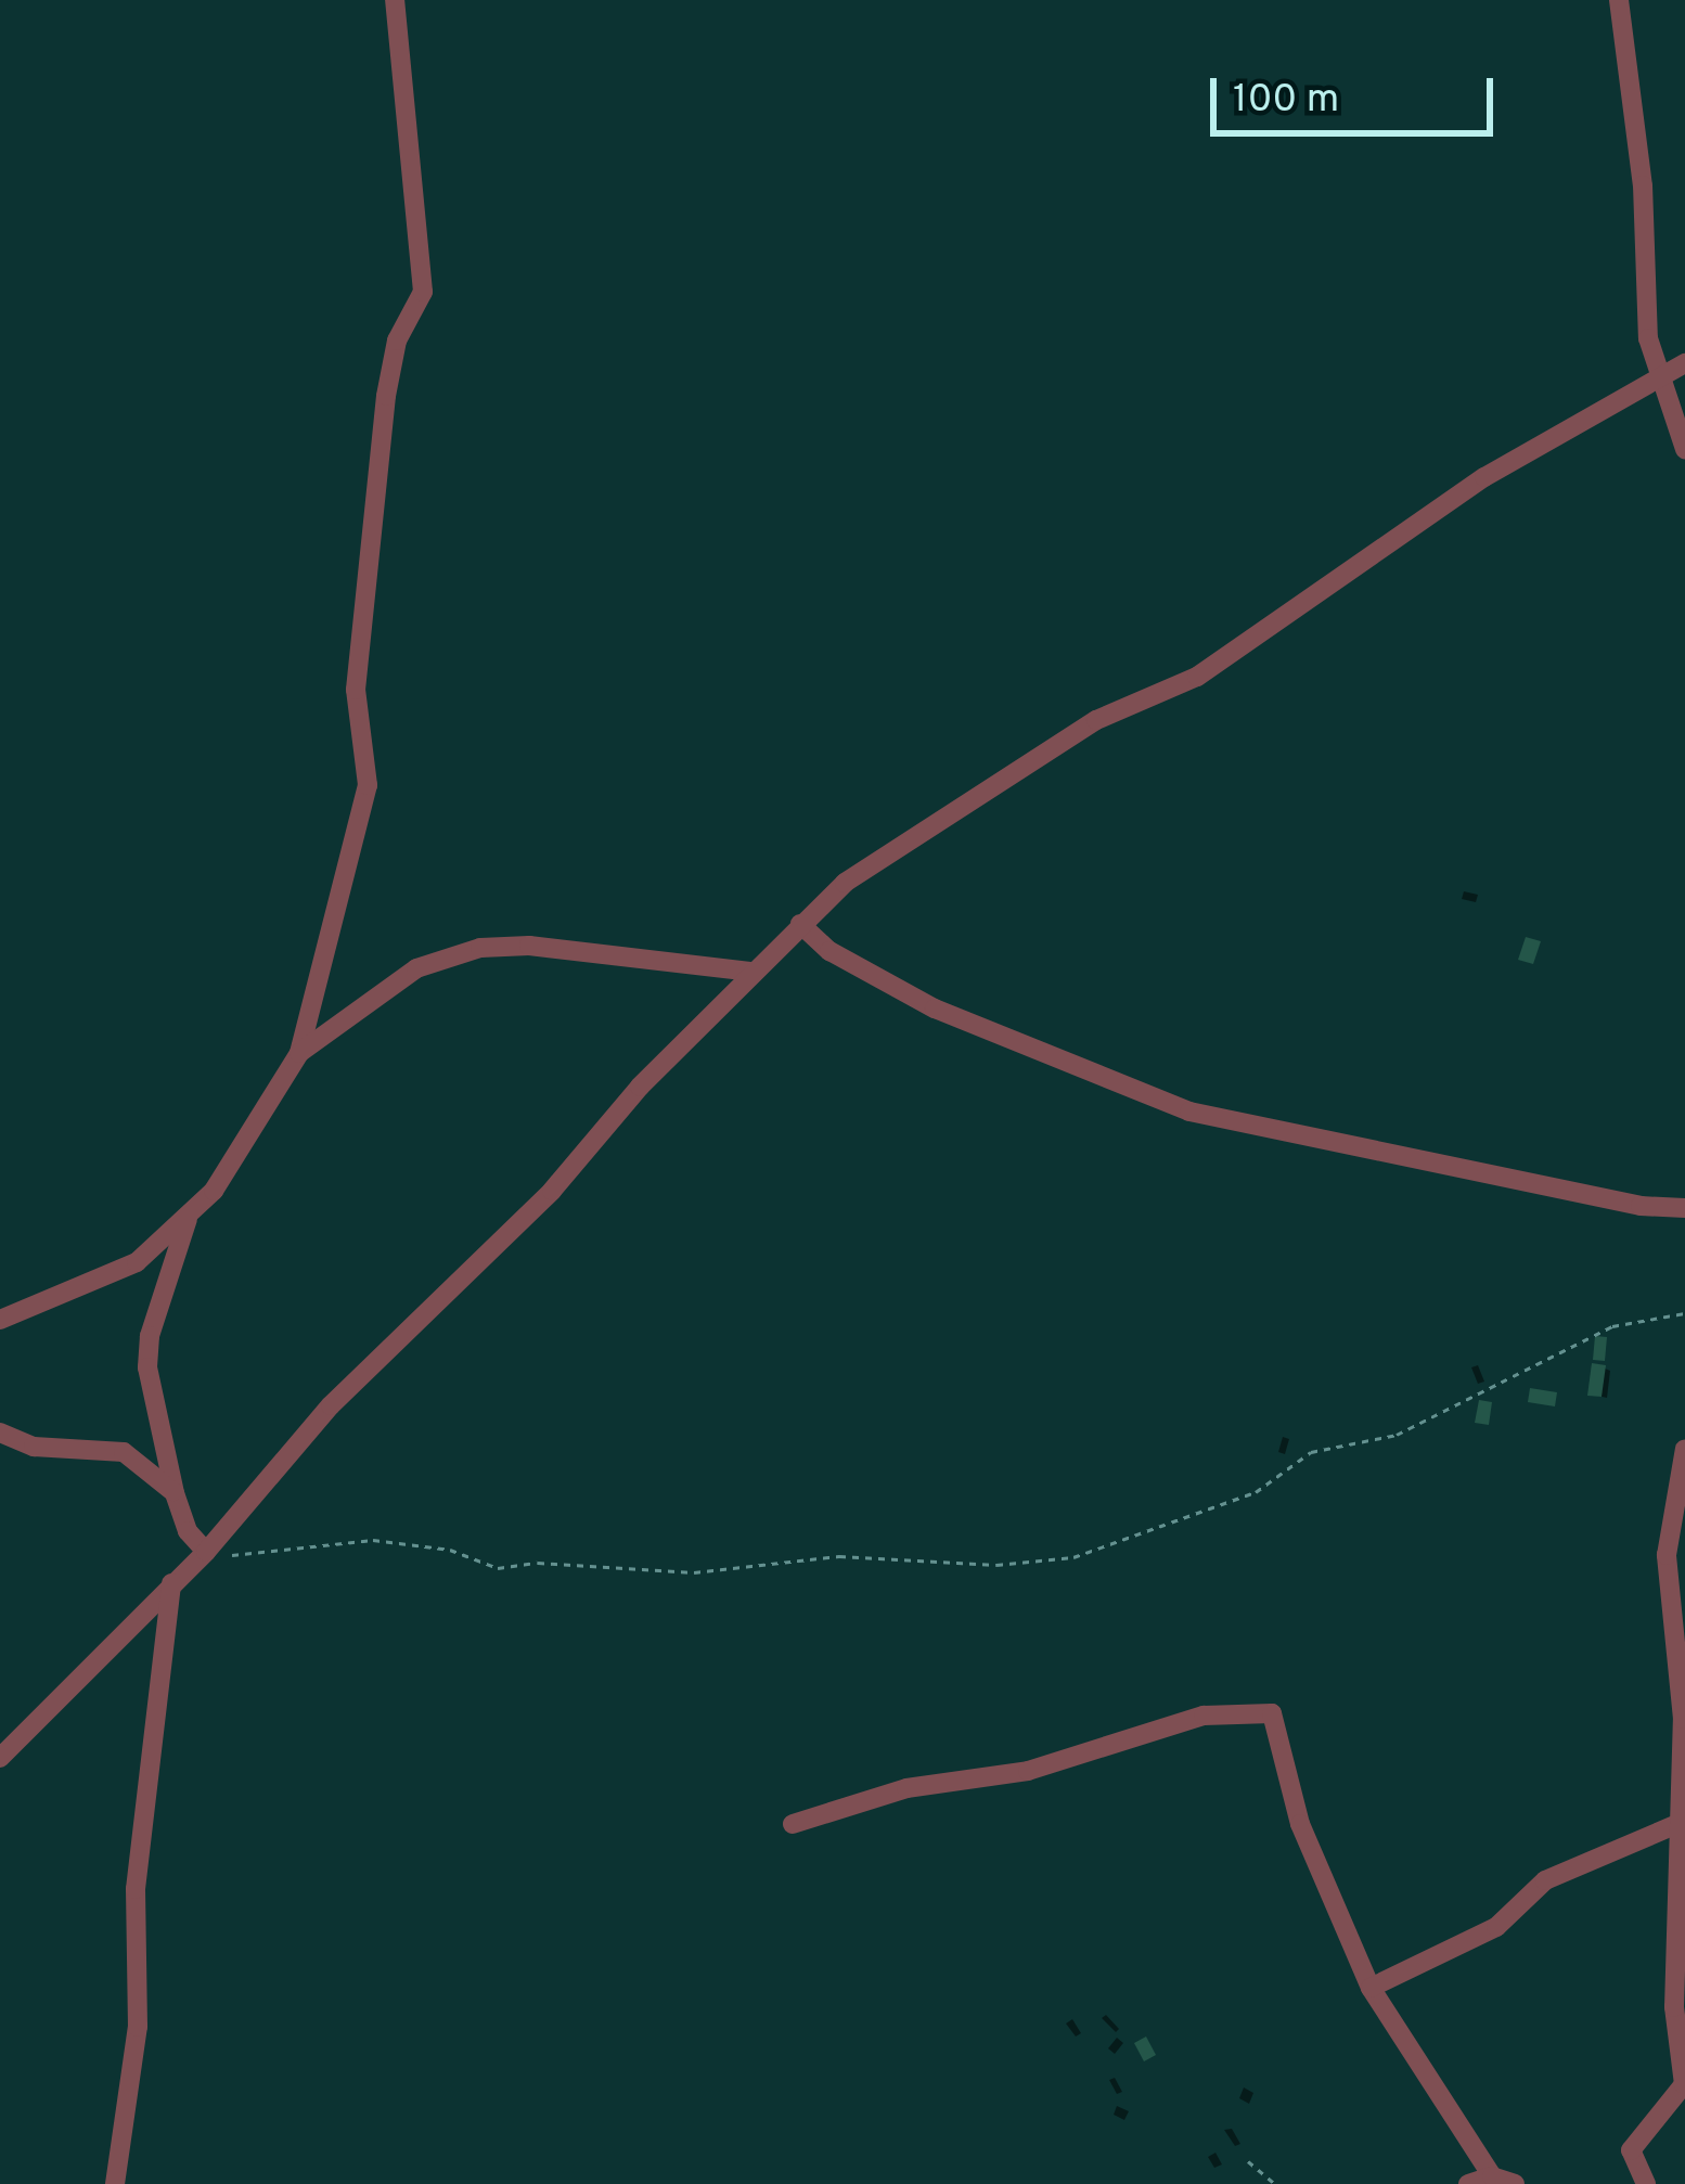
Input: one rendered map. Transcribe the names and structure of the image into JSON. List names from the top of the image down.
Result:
{
  "scale_bar": "100 m"
}
